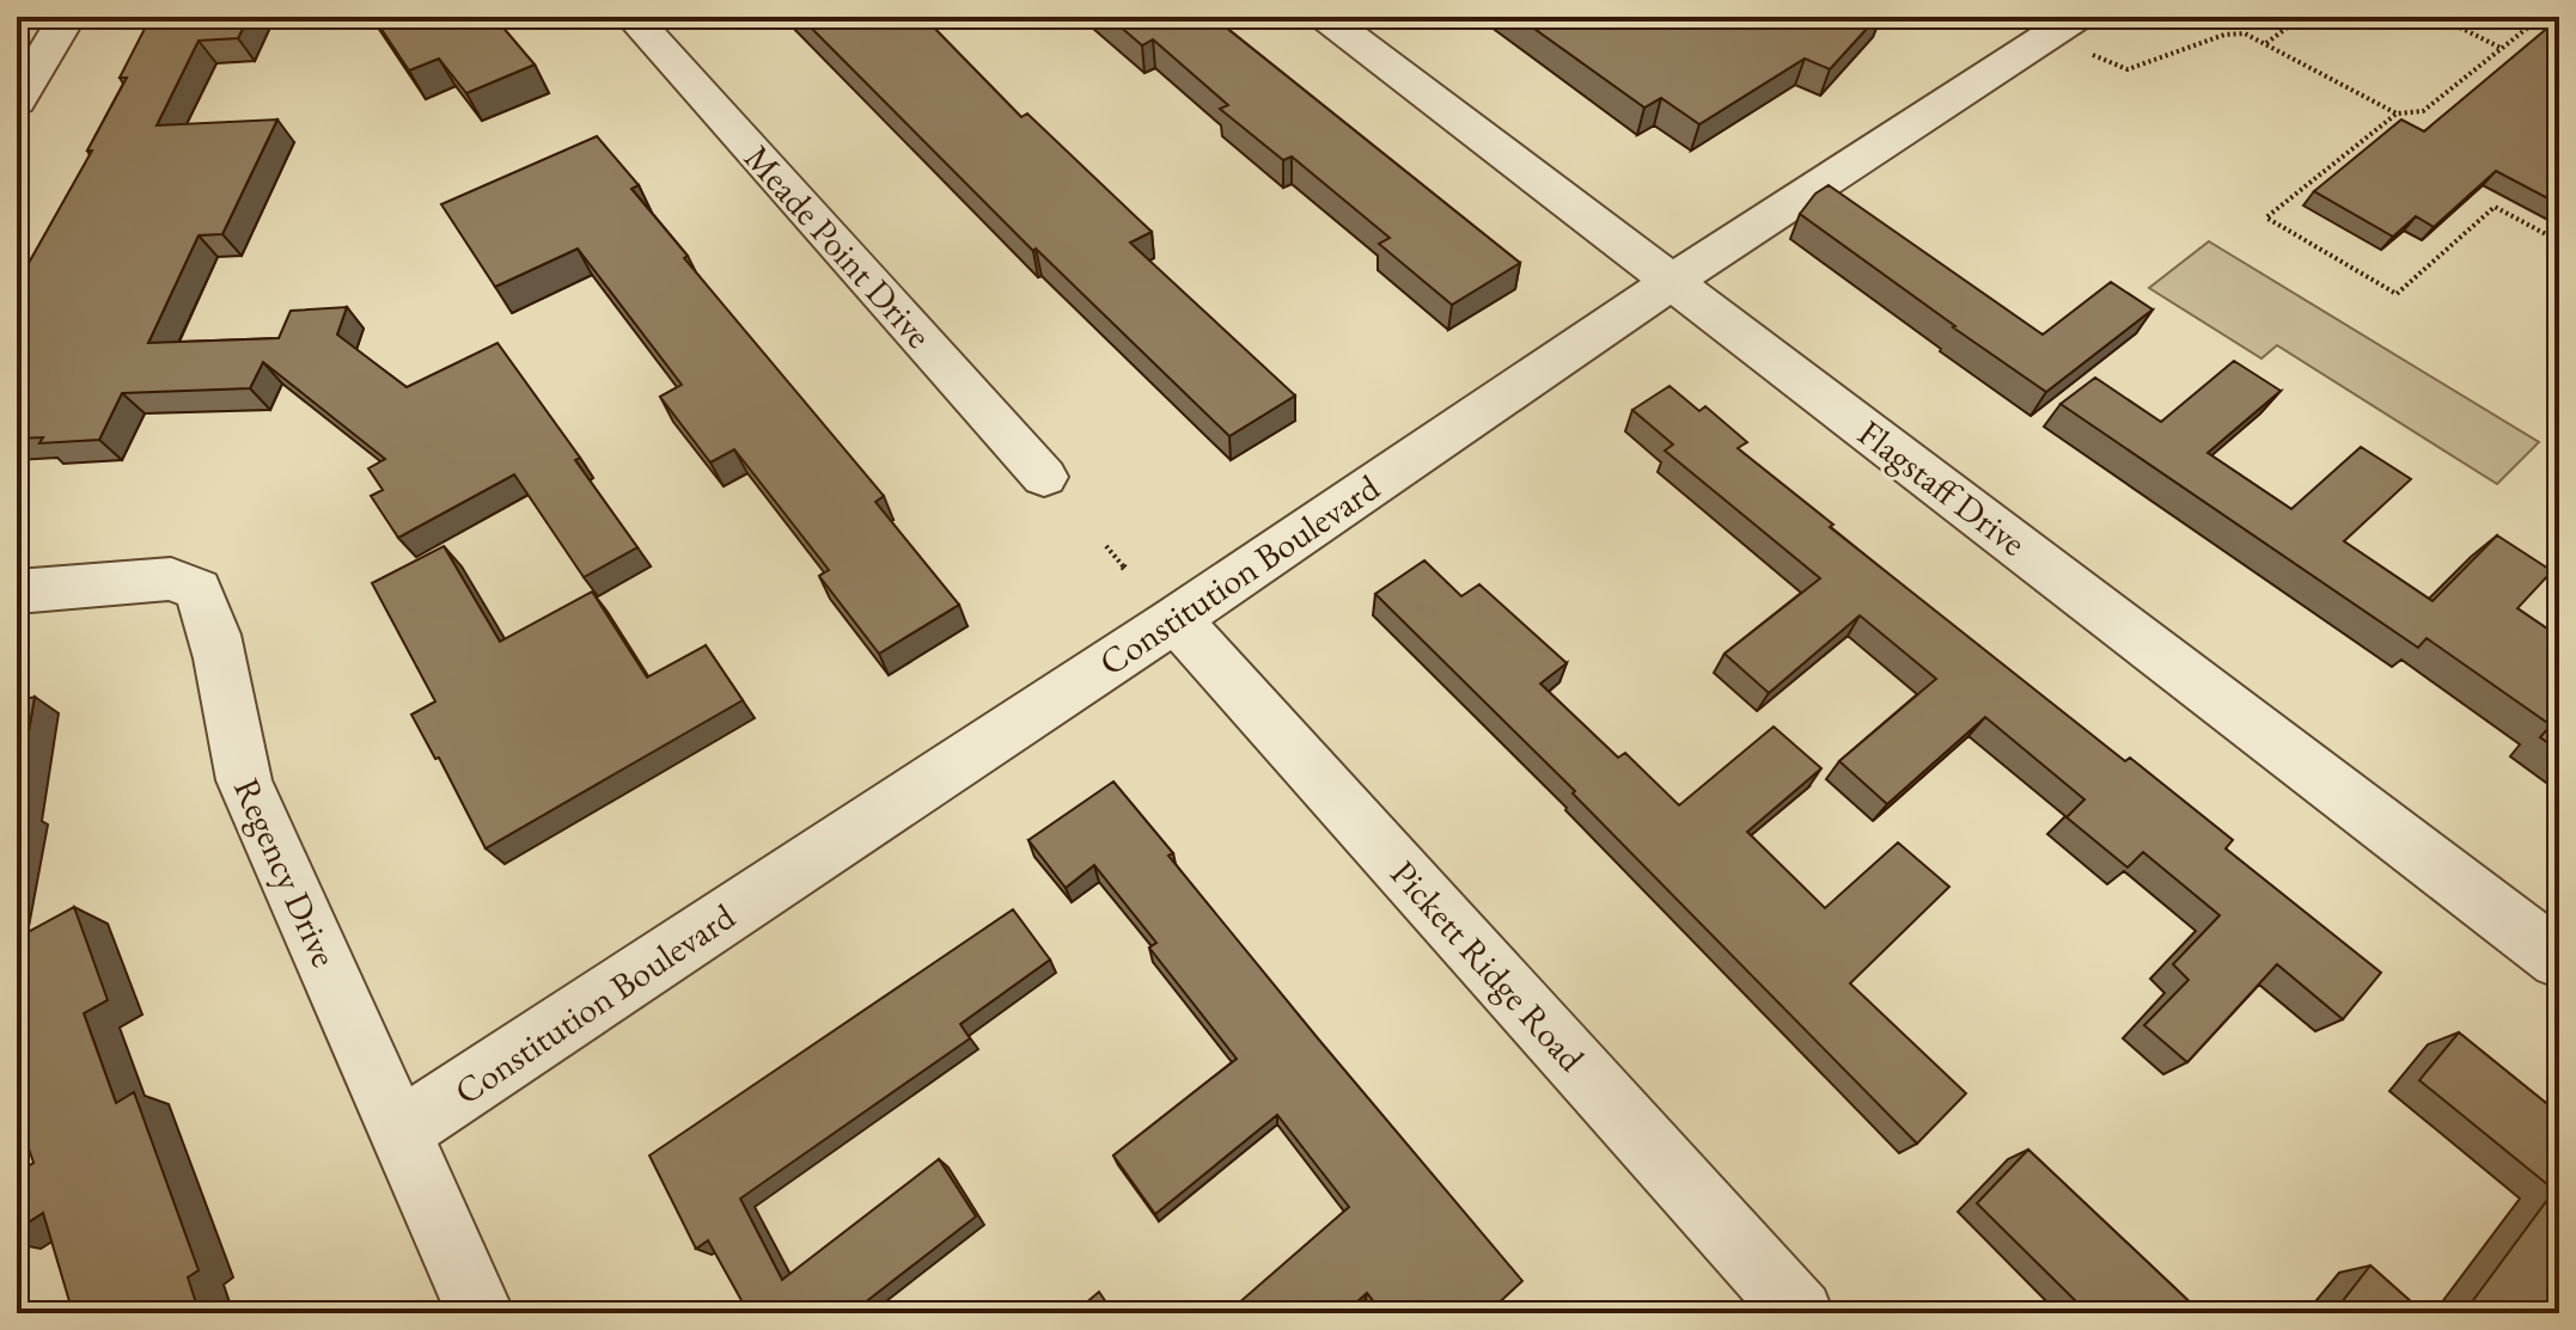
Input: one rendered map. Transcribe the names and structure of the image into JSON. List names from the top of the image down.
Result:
{
  "streets": {
    "street": [
      "Meade Point Drive",
      "Flagstaff Drive",
      "Constitution Boulevard",
      "Regency Drive",
      "Pickett Ridge Road"
    ]
  },
  "crossings": [
    ["Flagstaff Drive", "Constitution Boulevard"],
    ["Constitution Boulevard", "Regency Drive"],
    ["Constitution Boulevard", "Pickett Ridge Road"]
  ]
}
